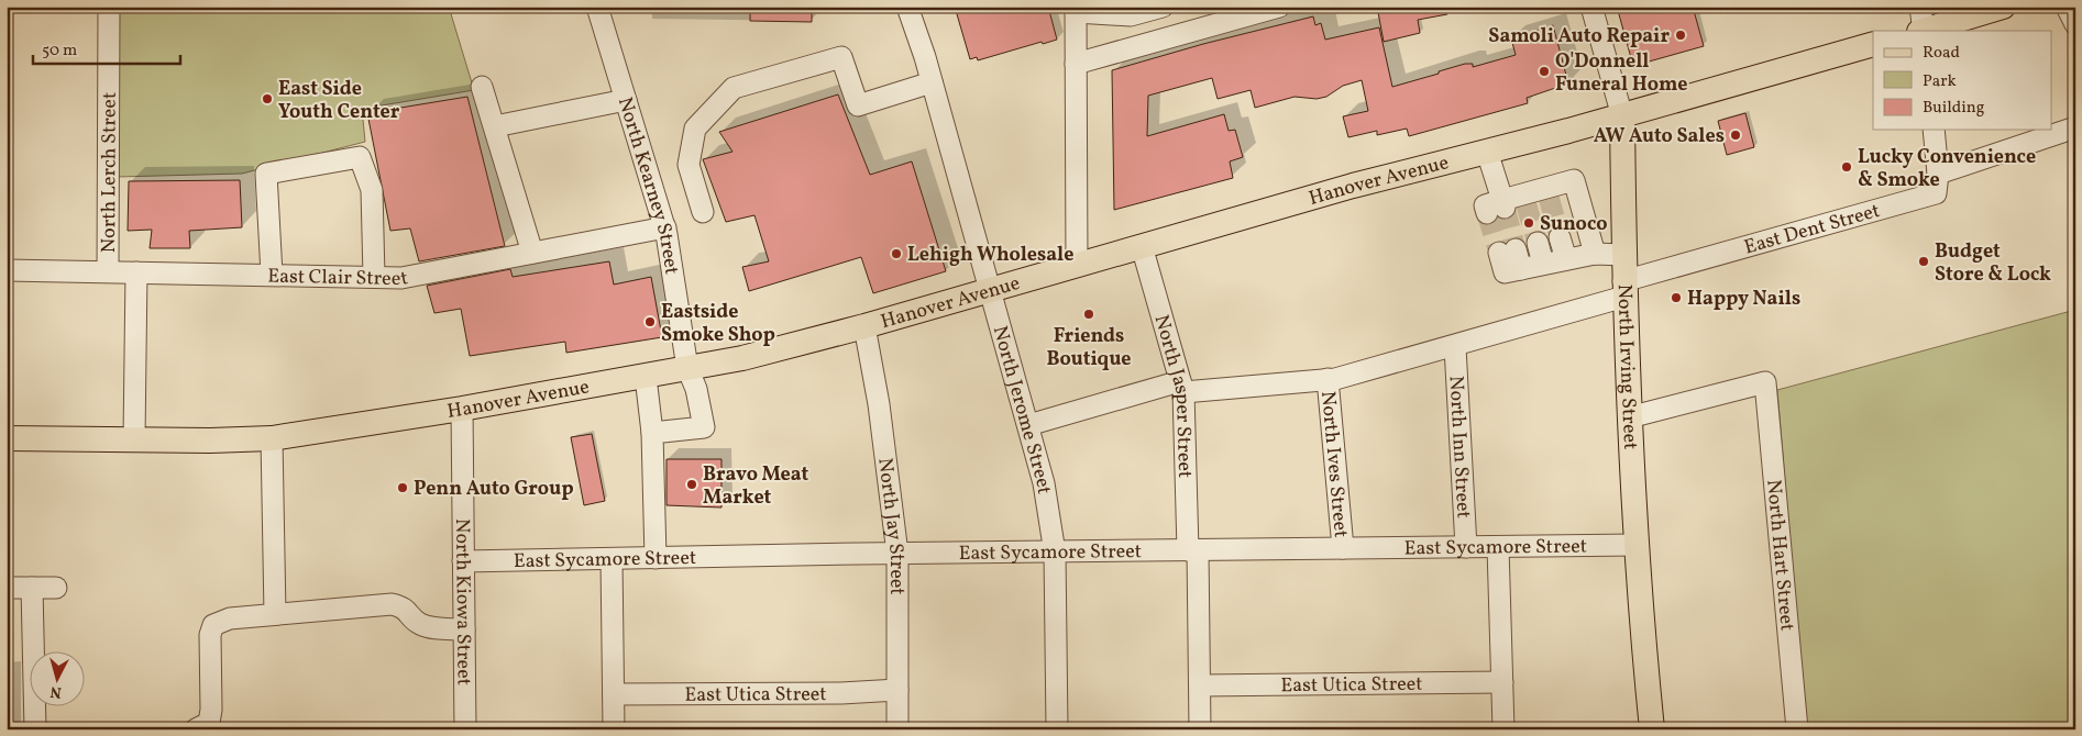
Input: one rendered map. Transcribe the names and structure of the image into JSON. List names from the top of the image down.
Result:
{
  "streets": {
    "main road": ["Hanover Avenue", "North Irving Street"],
    "street": [
      "North Lerch Street",
      "North Kearney Street",
      "East Dent Street",
      "East Clair Street",
      "North Jasper Street",
      "North Jerome Street",
      "North Inn Street",
      "North Ives Street",
      "North Jay Street",
      "East Sycamore Street",
      "North Hart Street",
      "North Kiowa Street",
      "East Utica Street"
    ]
  },
  "crossings": [
    ["North Lerch Street", "East Clair Street"],
    ["Hanover Avenue", "North Kearney Street"],
    ["Hanover Avenue", "North Irving Street"],
    ["Hanover Avenue", "North Jasper Street"],
    ["Hanover Avenue", "North Jerome Street"],
    ["Hanover Avenue", "North Jay Street"],
    ["Hanover Avenue", "North Kiowa Street"],
    ["North Kearney Street", "East Clair Street"],
    ["East Dent Street", "North Irving Street"],
    ["East Dent Street", "North Jasper Street"],
    ["East Dent Street", "North Jerome Street"],
    ["East Dent Street", "North Inn Street"],
    ["East Dent Street", "North Ives Street"],
    ["North Irving Street", "East Sycamore Street"],
    ["North Irving Street", "North Hart Street"],
    ["North Jasper Street", "East Sycamore Street"],
    ["North Jasper Street", "East Utica Street"],
    ["North Jerome Street", "East Sycamore Street"],
    ["North Inn Street", "East Sycamore Street"],
    ["North Ives Street", "East Sycamore Street"],
    ["North Jay Street", "East Sycamore Street"],
    ["North Jay Street", "East Utica Street"],
    ["East Sycamore Street", "North Kiowa Street"]
  ],
  "places": [
    "Samoli Auto Repair",
    "O'Donnell Funeral Home",
    "East Side Youth Center",
    "AW Auto Sales",
    "Lucky Convenience & Smoke",
    "Sunoco",
    "Lehigh Wholesale",
    "Budget Store & Lock",
    "Happy Nails",
    "Friends Boutique",
    "Eastside Smoke Shop",
    "Bravo Meat Market",
    "Penn Auto Group"
  ],
  "legend": ["Road", "Park", "Building"],
  "scale_bar": "50 m",
  "north": "bottom"
}
